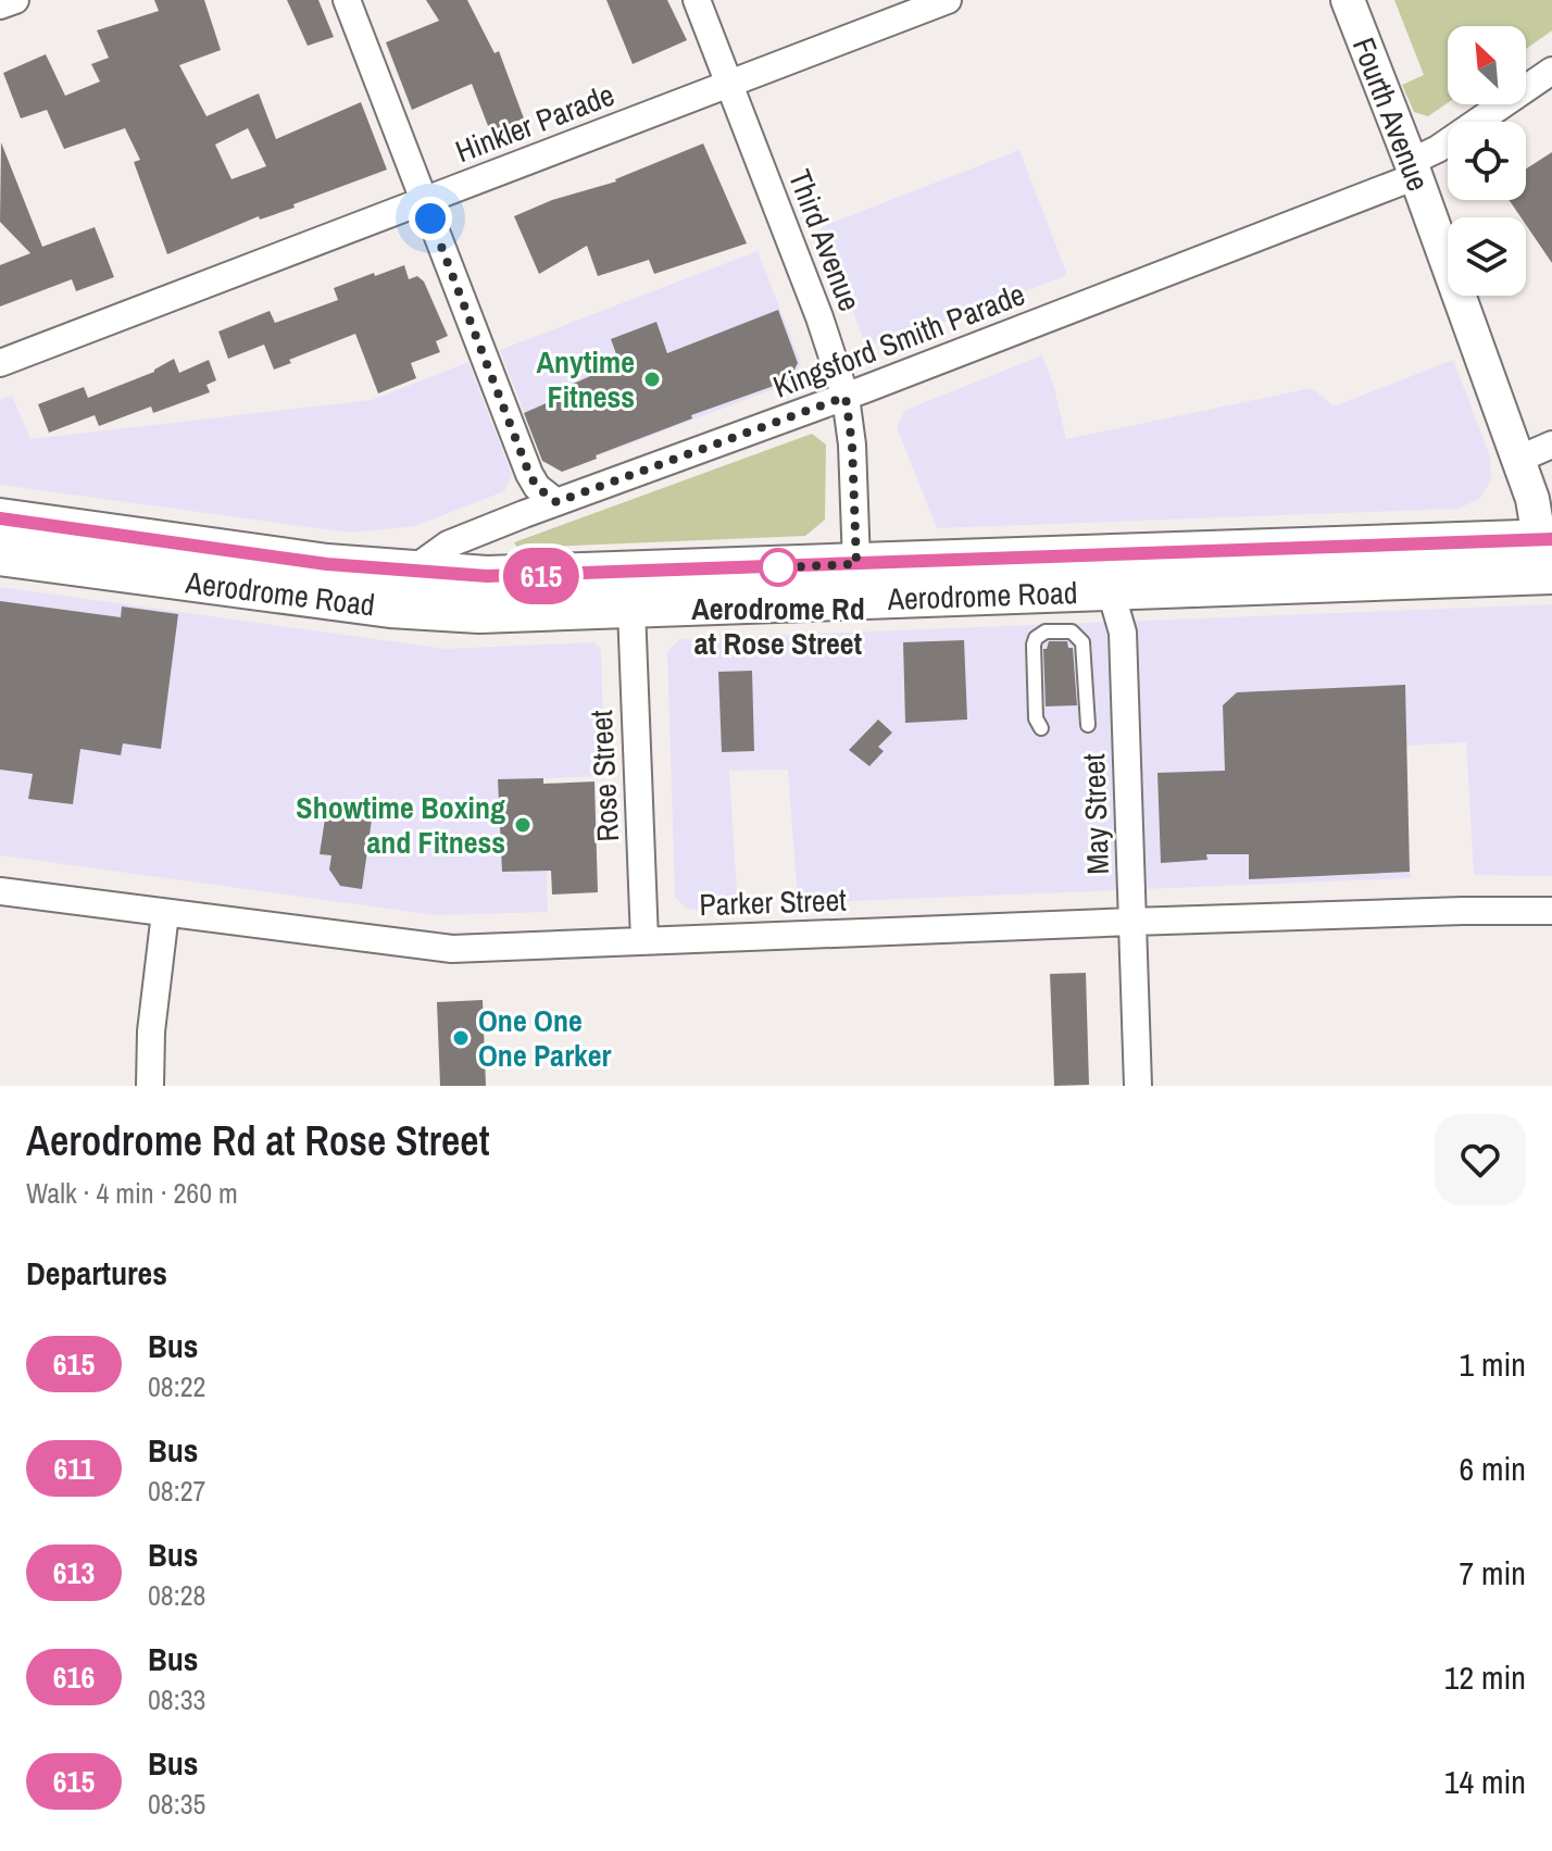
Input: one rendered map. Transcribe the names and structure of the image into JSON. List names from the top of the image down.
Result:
{
  "streets": {
    "main road": ["Aerodrome Road"],
    "street": [
      "Fourth Avenue",
      "Hinkler Parade",
      "Third Avenue",
      "Kingsford Smith Parade",
      "Rose Street",
      "May Street",
      "Parker Street"
    ]
  },
  "crossings": [
    ["Fourth Avenue", "Kingsford Smith Parade"],
    ["Fourth Avenue", "Aerodrome Road"],
    ["Hinkler Parade", "Third Avenue"],
    ["Third Avenue", "Kingsford Smith Parade"],
    ["Third Avenue", "Aerodrome Road"],
    ["Kingsford Smith Parade", "Aerodrome Road"],
    ["Aerodrome Road", "Rose Street"],
    ["Aerodrome Road", "May Street"],
    ["Rose Street", "Parker Street"],
    ["May Street", "Parker Street"]
  ],
  "places": [
    "Anytime Fitness",
    "Aerodrome Rd at Rose Street",
    "Showtime Boxing and Fitness",
    "One One One Parker"
  ],
  "lines": ["bus line 615"],
  "north": "top left",
  "page": {
    "on_map": "615",
    "heading": [
      ["Aerodrome Rd at Rose Street", "Walk · 4 min · 260 m"],
      "Departures"
    ],
    "list": [
      {
        "mark": "615",
        "name": "Bus",
        "note": "08:22",
        "value": "1 min"
      },
      {
        "mark": "611",
        "name": "Bus",
        "note": "08:27",
        "value": "6 min"
      },
      {
        "mark": "613",
        "name": "Bus",
        "note": "08:28",
        "value": "7 min"
      },
      {
        "mark": "616",
        "name": "Bus",
        "note": "08:33",
        "value": "12 min"
      },
      {
        "mark": "615",
        "name": "Bus",
        "note": "08:35",
        "value": "14 min"
      }
    ]
  }
}
